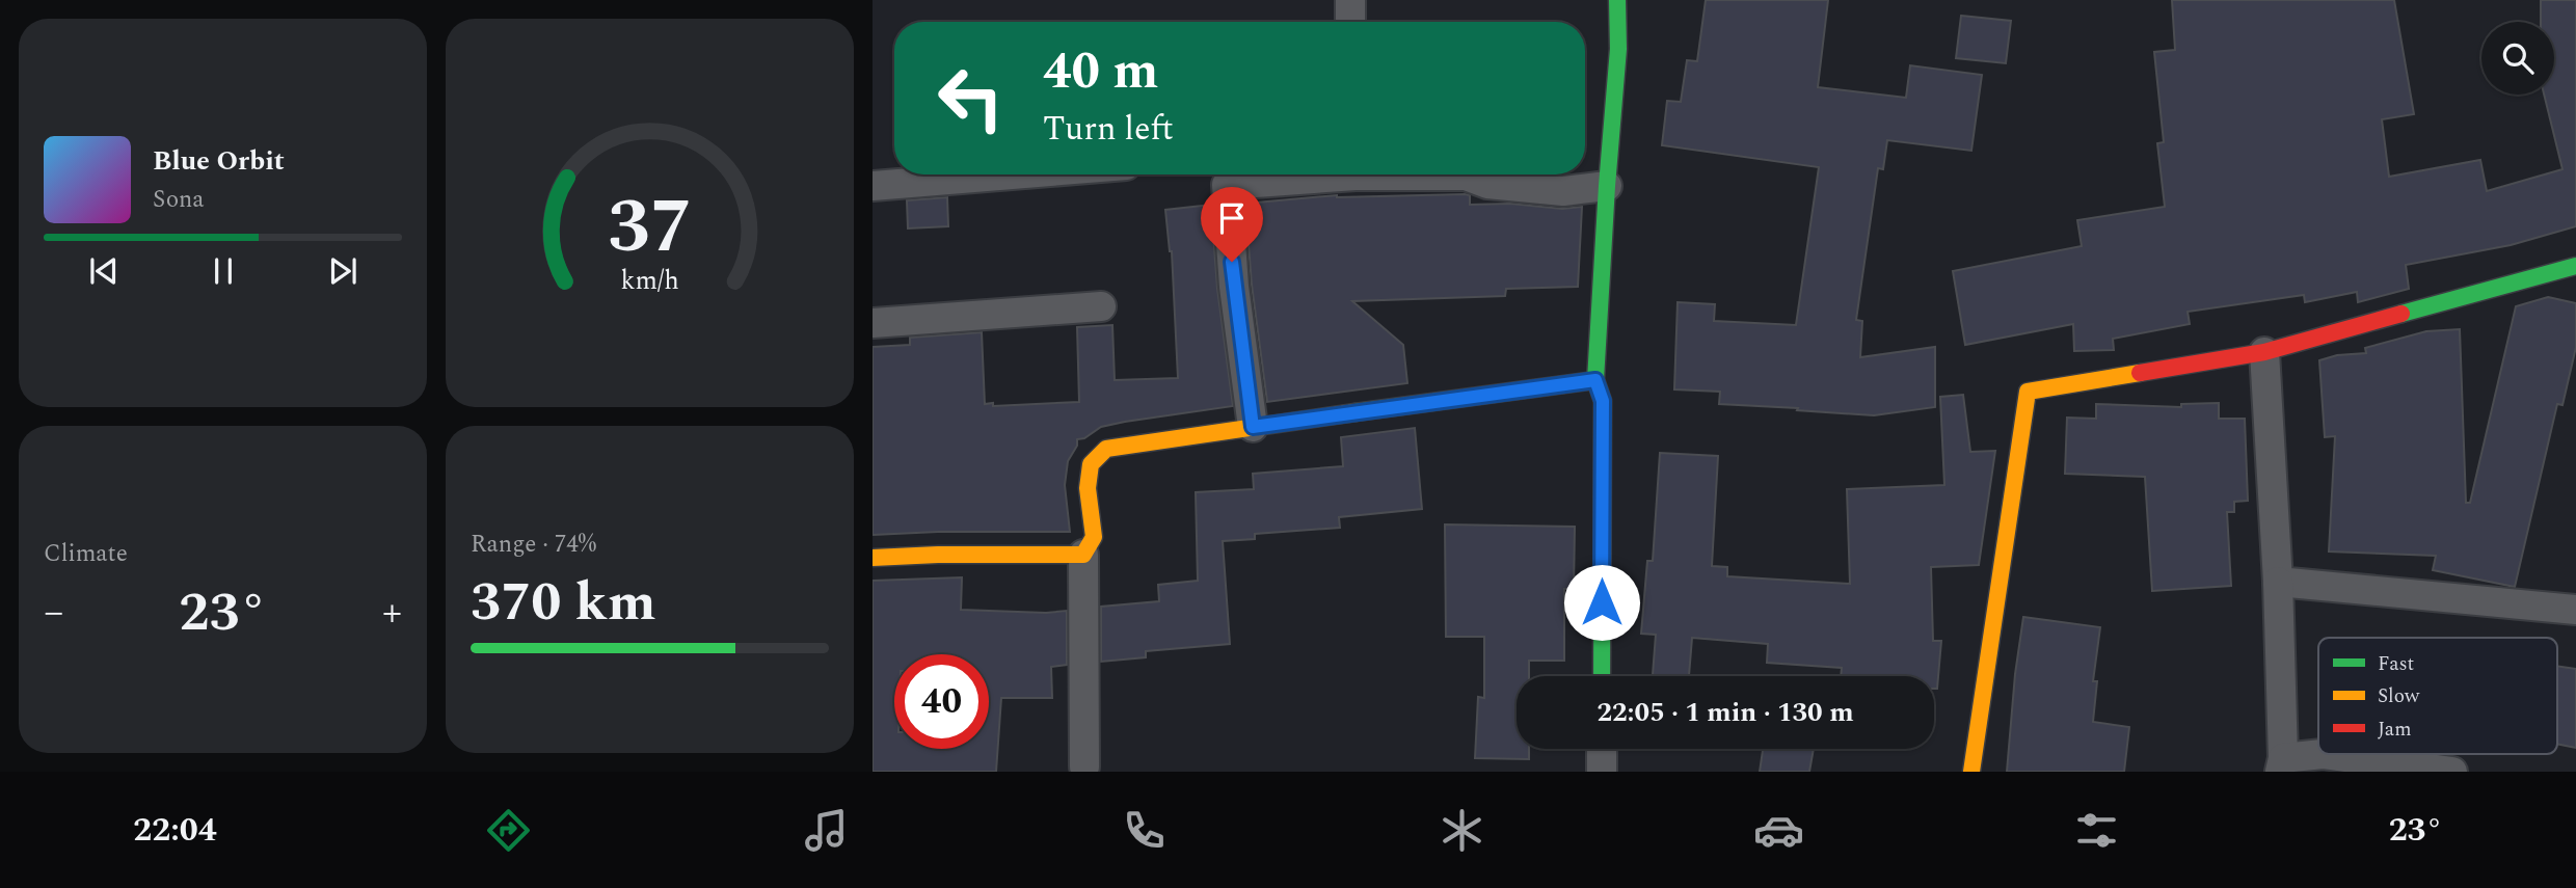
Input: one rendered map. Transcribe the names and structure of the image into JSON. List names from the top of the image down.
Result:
{
  "legend": ["Fast", "Slow", "Jam"],
  "page": {
    "turn": ["40 m", "Turn left"],
    "song": ["Blue Orbit", "Sona"],
    "tile": [
      "Climate",
      ["Range · 74%", "370 km"]
    ],
    "heat": ["−", "23°", "+"],
    "limit": "40",
    "trip": "22:05 · 1 min · 130 m",
    "tabs": ["22:04", "23°"],
    "gauge": ["37", "km/h"]
  }
}
